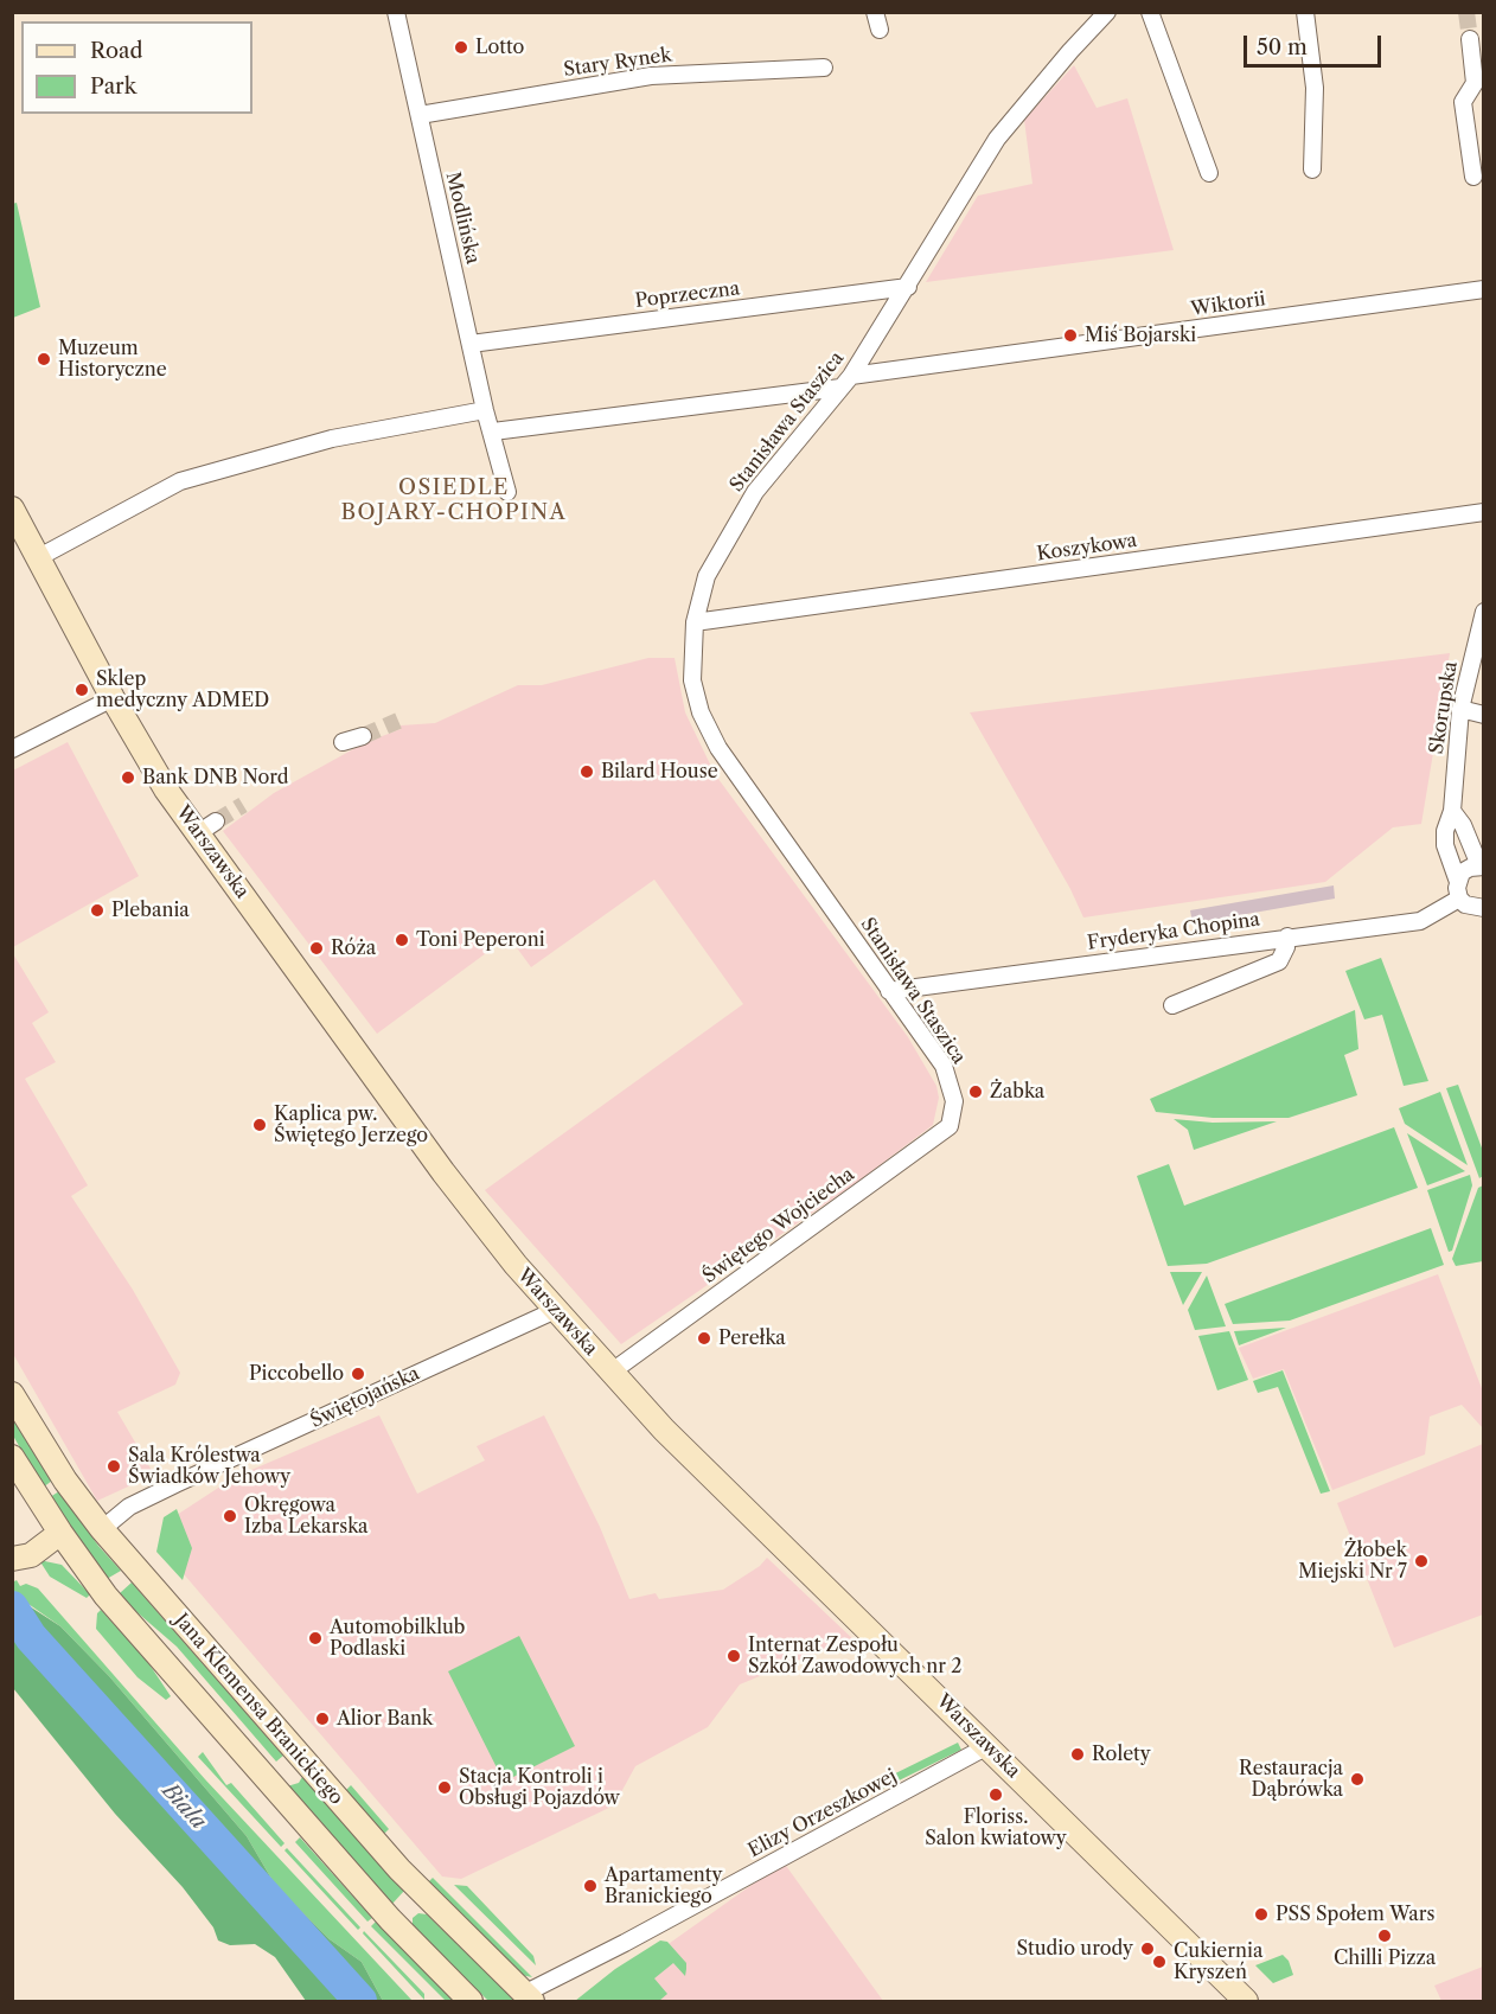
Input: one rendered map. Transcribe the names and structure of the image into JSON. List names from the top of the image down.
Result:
{
  "streets": {
    "street": [
      "Stary Rynek",
      "Modlińska",
      "Poprzeczna",
      "Wiktorii",
      "Stanisława Staszica",
      "Koszykowa",
      "Skorupska",
      "Warszawska",
      "Fryderyka Chopina",
      "Świętego Wojciecha",
      "Świętojańska",
      "Jana Klemensa Branickiego",
      "Elizy Orzeszkowej"
    ]
  },
  "crossings": [
    ["Stary Rynek", "Modlińska"],
    ["Modlińska", "Poprzeczna"],
    ["Poprzeczna", "Stanisława Staszica"],
    ["Wiktorii", "Stanisława Staszica"],
    ["Stanisława Staszica", "Koszykowa"],
    ["Stanisława Staszica", "Fryderyka Chopina"],
    ["Stanisława Staszica", "Świętego Wojciecha"],
    ["Skorupska", "Fryderyka Chopina"],
    ["Warszawska", "Świętego Wojciecha"],
    ["Warszawska", "Świętojańska"],
    ["Warszawska", "Elizy Orzeszkowej"],
    ["Świętojańska", "Jana Klemensa Branickiego"],
    ["Jana Klemensa Branickiego", "Elizy Orzeszkowej"]
  ],
  "districts": ["OSIEDLE BOJARY-CHOPINA"],
  "water": ["Biala"],
  "places": [
    "Lotto",
    "Miś Bojarski",
    "Muzeum Historyczne",
    "Sklep medyczny ADMED",
    "Bilard House",
    "Bank DNB Nord",
    "Plebania",
    "Toni Peperoni",
    "Róża",
    "Żabka",
    "Kaplica pw. Świętego Jerzego",
    "Perełka",
    "Piccobello",
    "Sala Królestwa Świadków Jehowy",
    "Okręgowa Izba Lekarska",
    "Żłobek Miejski Nr 7",
    "Automobilklub Podlaski",
    "Internat Zespołu Szkół Zawodowych nr 2",
    "Alior Bank",
    "Rolety",
    "Restauracja Dąbrówka",
    "Stacja Kontroli i Obsługi Pojazdów",
    "Floriss. Salon kwiatowy",
    "Apartamenty Branickiego",
    "PSS Społem Wars",
    "Chilli Pizza",
    "Studio urody",
    "Cukiernia Kryszeń"
  ],
  "legend": ["Road", "Park"],
  "scale_bar": "50 m"
}
